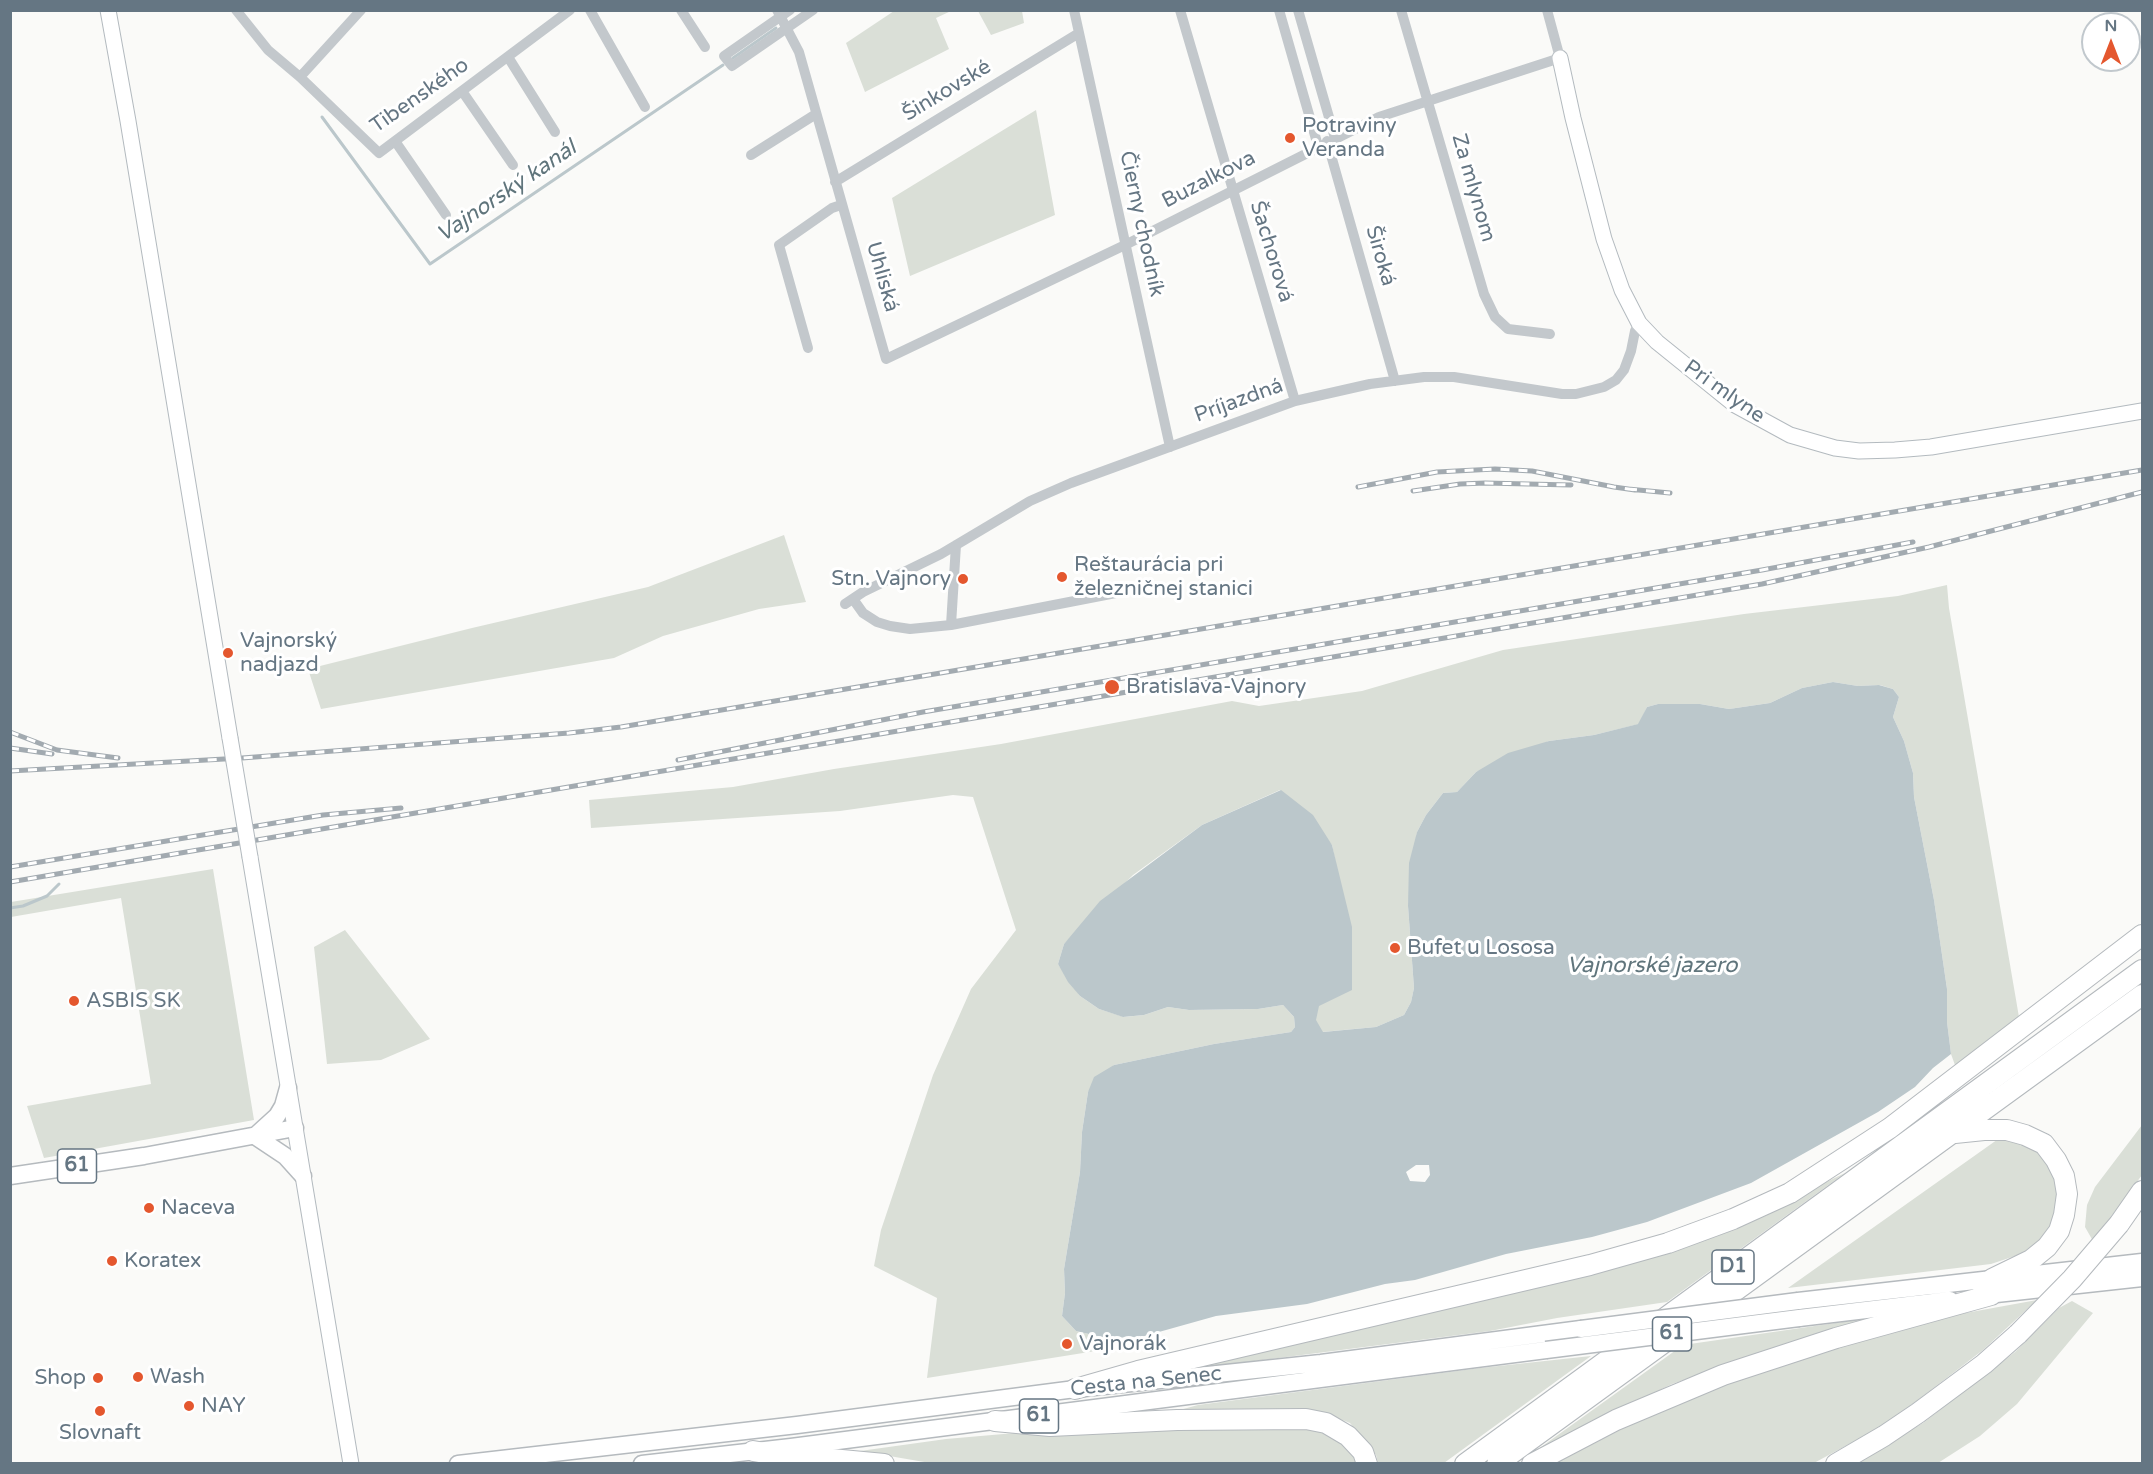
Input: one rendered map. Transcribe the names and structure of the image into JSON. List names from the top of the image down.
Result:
{
  "streets": {
    "highway": ["D1"],
    "main road": ["Pri mlyne", "61", "Cesta na Senec"],
    "street": [
      "Šinkovské",
      "Tibenského",
      "Buzalkova",
      "Za mlynom",
      "Čierny chodník",
      "Šachorová",
      "Široká",
      "Uhliská",
      "Príjazdná"
    ]
  },
  "crossings": [
    ["Šinkovské", "Čierny chodník"],
    ["Šinkovské", "Uhliská"],
    ["Buzalkova", "Za mlynom"],
    ["Buzalkova", "Čierny chodník"],
    ["Buzalkova", "Šachorová"],
    ["Buzalkova", "Široká"],
    ["Buzalkova", "Uhliská"],
    ["Buzalkova", "Pri mlyne"],
    ["Čierny chodník", "Príjazdná"],
    ["Šachorová", "Príjazdná"],
    ["Široká", "Príjazdná"],
    ["Pri mlyne", "Príjazdná"],
    ["61", "Cesta na Senec"]
  ],
  "water": ["Vajnorský kanál", "Vajnorské jazero"],
  "places": [
    "Potraviny Veranda",
    "Reštaurácia pri železničnej stanici",
    "Stn. Vajnory",
    "Vajnorský nadjazd",
    "Bratislava-Vajnory",
    "Bufet u Lososa",
    "ASBIS SK",
    "Naceva",
    "Koratex",
    "Vajnorák",
    "Wash",
    "Shop",
    "NAY",
    "Slovnaft"
  ],
  "north": "top"
}
